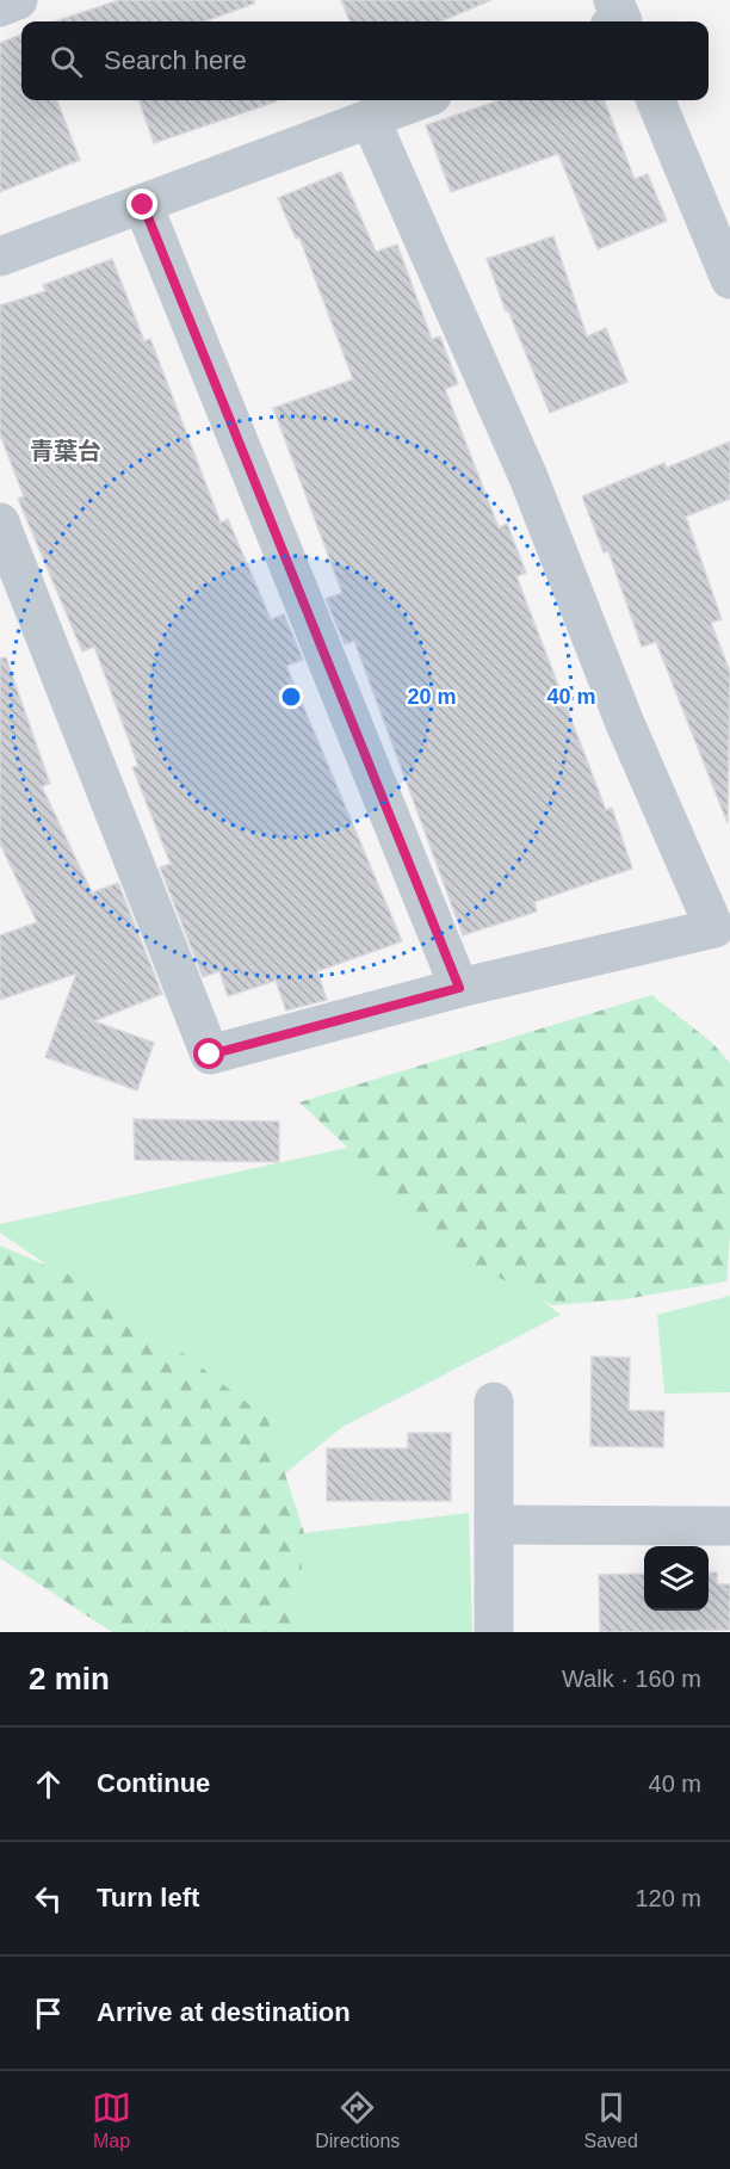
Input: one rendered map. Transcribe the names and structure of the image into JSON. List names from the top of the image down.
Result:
{
  "districts": ["青葉台"],
  "page": {
    "search": "Search here",
    "heading": ["2 min", "Walk · 160 m"],
    "list": [
      ["Continue", "40 m"],
      ["Turn left", "120 m"],
      "Arrive at destination"
    ],
    "nav": ["Map", "Directions", "Saved"]
  },
  "rings": ["20 m", "40 m"]
}
